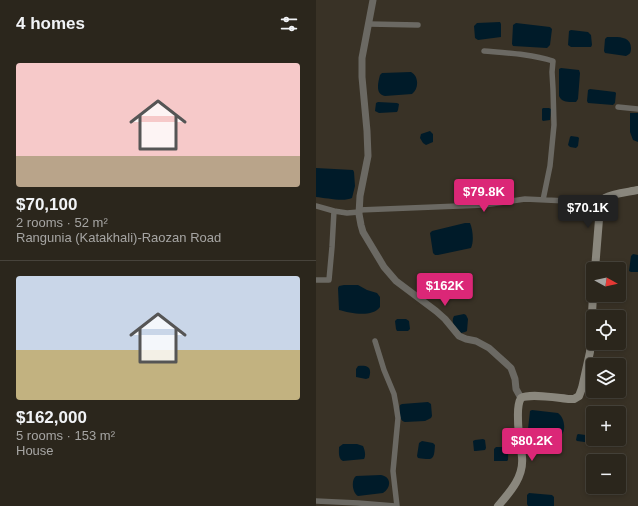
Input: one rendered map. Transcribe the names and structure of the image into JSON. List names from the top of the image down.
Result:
{
  "north": "right",
  "page": {
    "heading": "4 homes",
    "list": [
      {
        "name": "$70,100",
        "note": "2 rooms · 52 m² · Rangunia (Katakhali)-Raozan Road"
      },
      {
        "name": "$162,000",
        "note": "5 rooms · 153 m² · House"
      }
    ],
    "price": [
      "$79.8K",
      "$70.1K",
      "$162K",
      "$80.2K"
    ],
    "map_buttons": ["+", "−"]
  }
}
